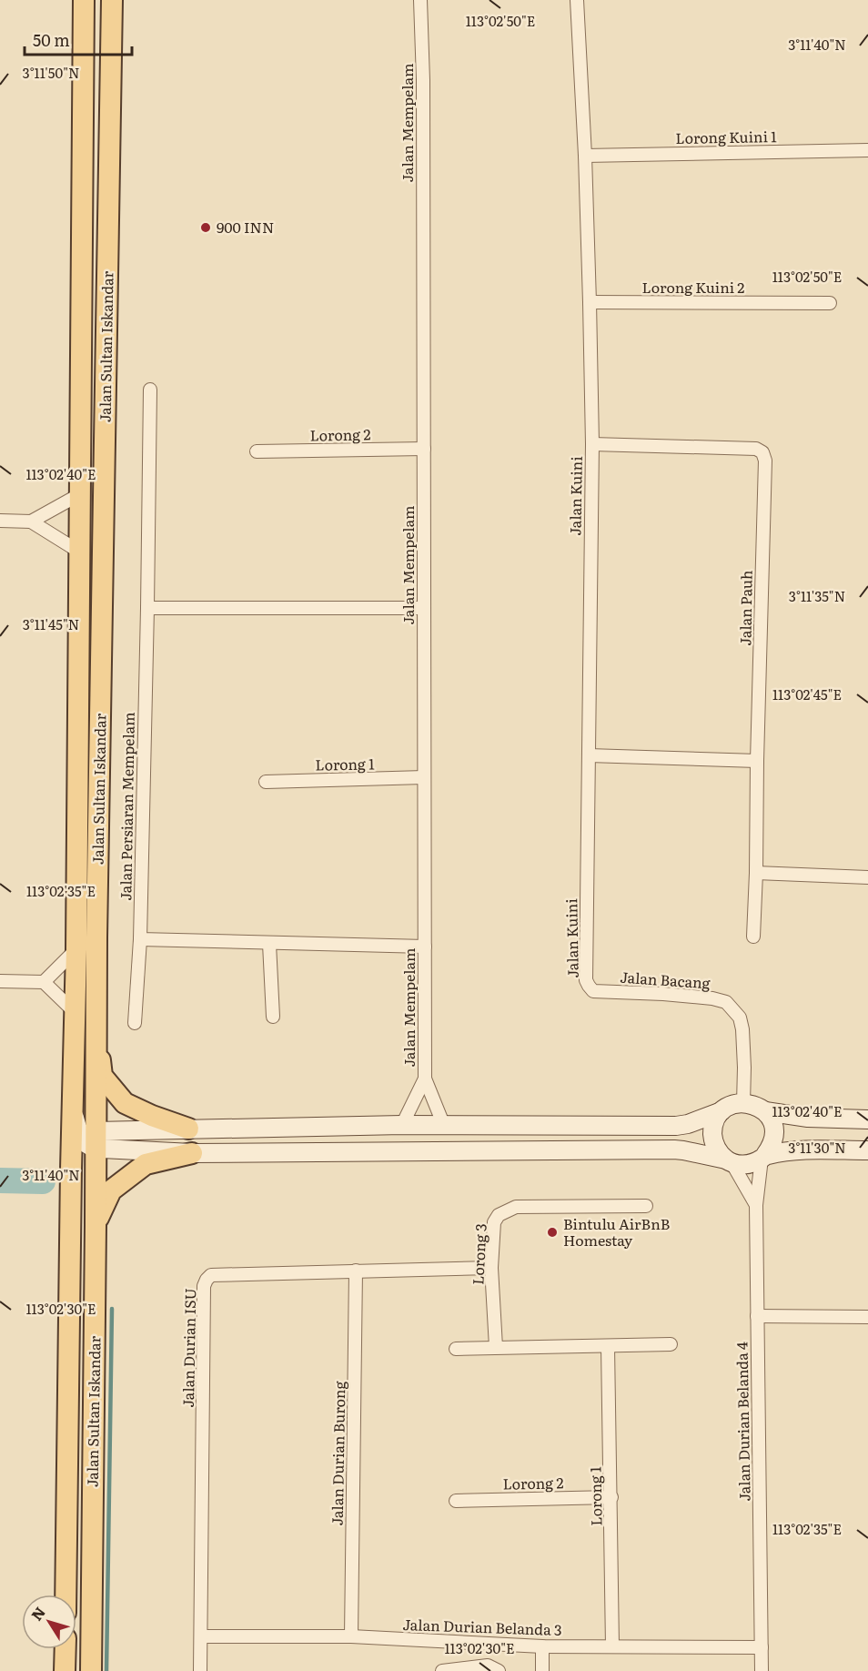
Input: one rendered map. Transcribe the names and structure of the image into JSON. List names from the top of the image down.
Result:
{
  "streets": {
    "main road": ["Jalan Sultan Iskandar"],
    "street": [
      "Jalan Mempelam",
      "Lorong Kuini 1",
      "Lorong Kuini 2",
      "Lorong 2",
      "Jalan Kuini",
      "Jalan Pauh",
      "Lorong 1",
      "Jalan Persiaran Mempelam",
      "Jalan Bacang",
      "Lorong 3",
      "Jalan Durian ISU",
      "Jalan Durian Belanda 4",
      "Jalan Durian Burong",
      "Jalan Durian Belanda 3"
    ]
  },
  "crossings": [
    ["Jalan Mempelam", "Lorong 2"],
    ["Jalan Mempelam", "Lorong 1"],
    ["Lorong Kuini 1", "Jalan Kuini"],
    ["Lorong Kuini 2", "Jalan Kuini"],
    ["Lorong 2", "Lorong 1"],
    ["Jalan Kuini", "Jalan Pauh"],
    ["Jalan Kuini", "Jalan Bacang"],
    ["Lorong 1", "Jalan Durian Belanda 3"],
    ["Jalan Bacang", "Jalan Durian Belanda 4"],
    ["Lorong 3", "Jalan Durian ISU"],
    ["Jalan Durian ISU", "Jalan Durian Burong"],
    ["Jalan Durian ISU", "Jalan Durian Belanda 3"],
    ["Jalan Durian Belanda 4", "Jalan Durian Belanda 3"],
    ["Jalan Durian Burong", "Jalan Durian Belanda 3"]
  ],
  "places": ["900 INN", "Bintulu AirBnB Homestay"],
  "scale_bar": "50 m",
  "north": "top left",
  "coordinates": [
    "113°02'50\"E",
    "3°11'40\"N",
    "3°11'50\"N",
    "113°02'40\"E",
    "3°11'35\"N",
    "3°11'45\"N",
    "113°02'45\"E",
    "113°02'35\"E",
    "3°11'30\"N",
    "113°02'30\"E"
  ]
}
